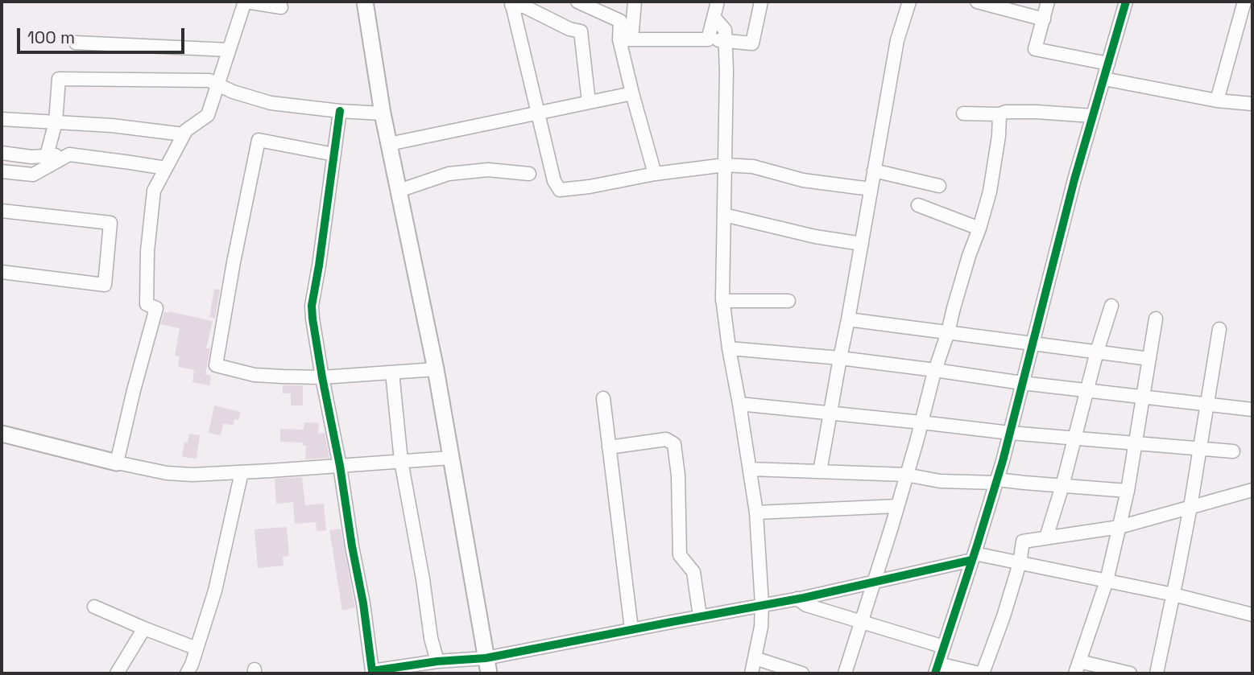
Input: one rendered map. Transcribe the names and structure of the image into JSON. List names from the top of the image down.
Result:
{
  "scale_bar": "100 m"
}
